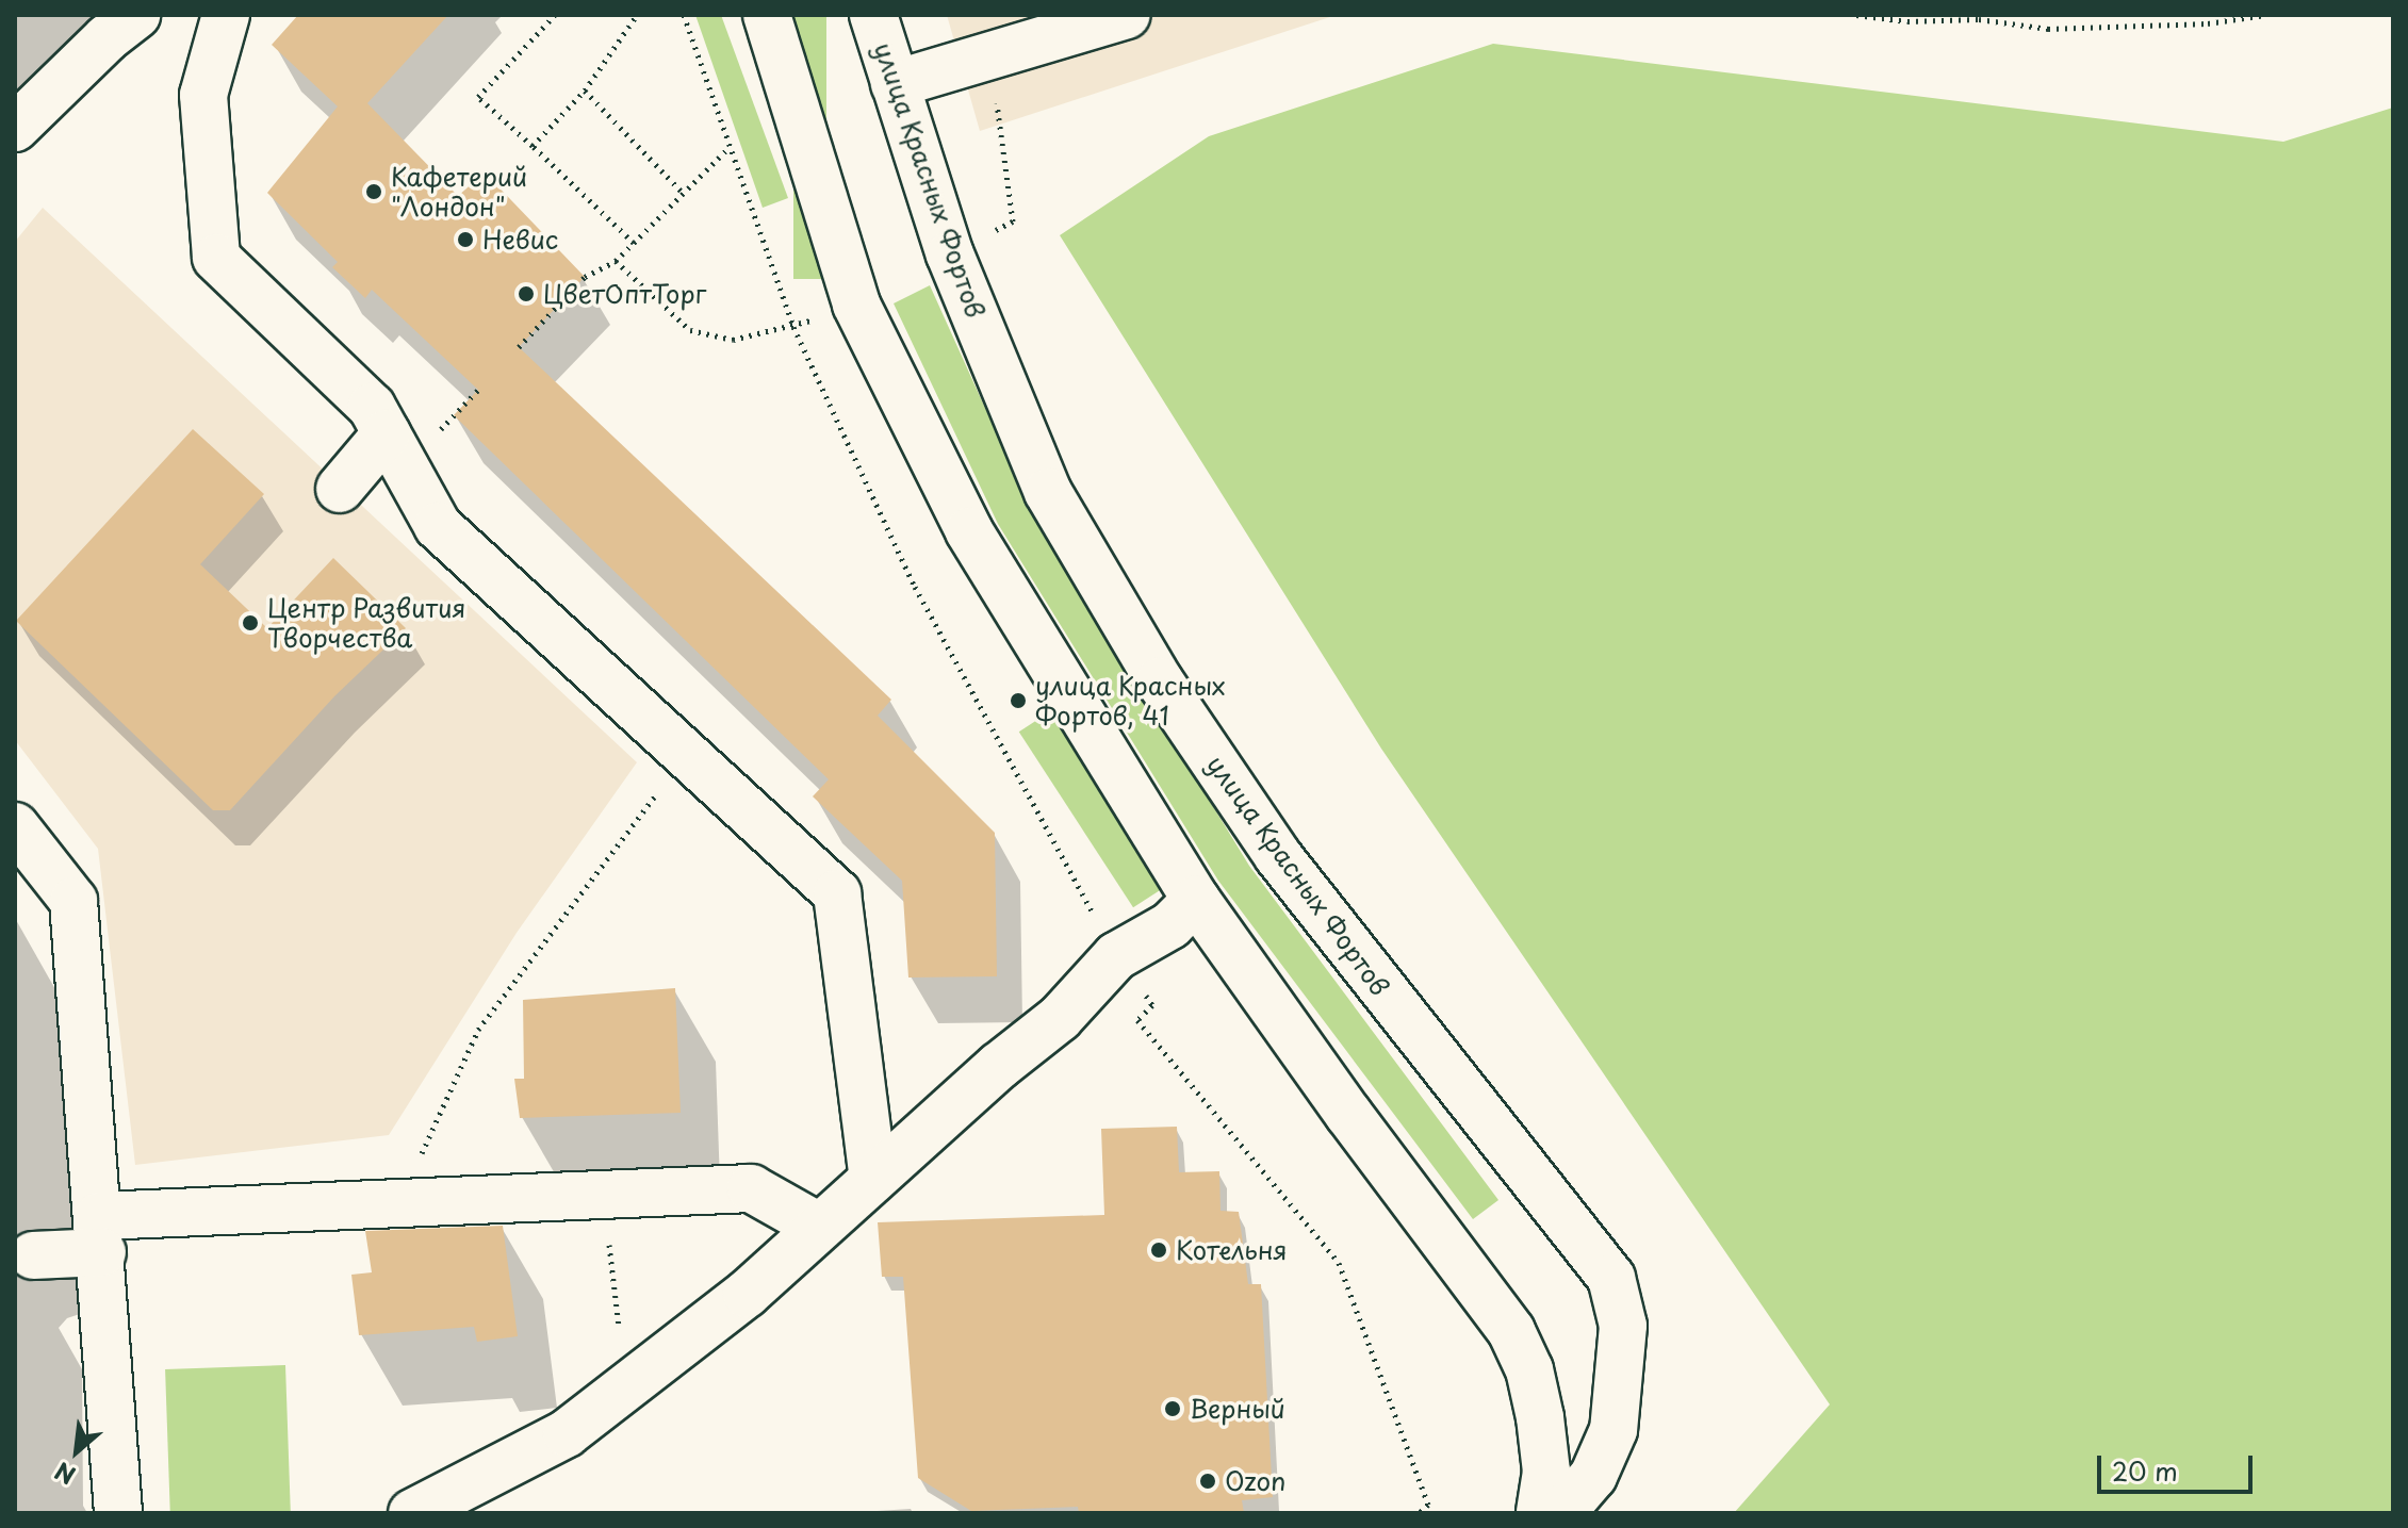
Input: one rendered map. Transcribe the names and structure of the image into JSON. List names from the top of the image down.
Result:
{
  "streets": {
    "street": ["улица Красных Фортов"]
  },
  "places": [
    "Кафетерий \"Лондон\"",
    "Невис",
    "ЦветОптТорг",
    "Центр Развития Творчества",
    "улица Красных Фортов, 41",
    "Котельня",
    "Верный",
    "Ozon"
  ],
  "scale_bar": "20 m",
  "north": "bottom left"
}
